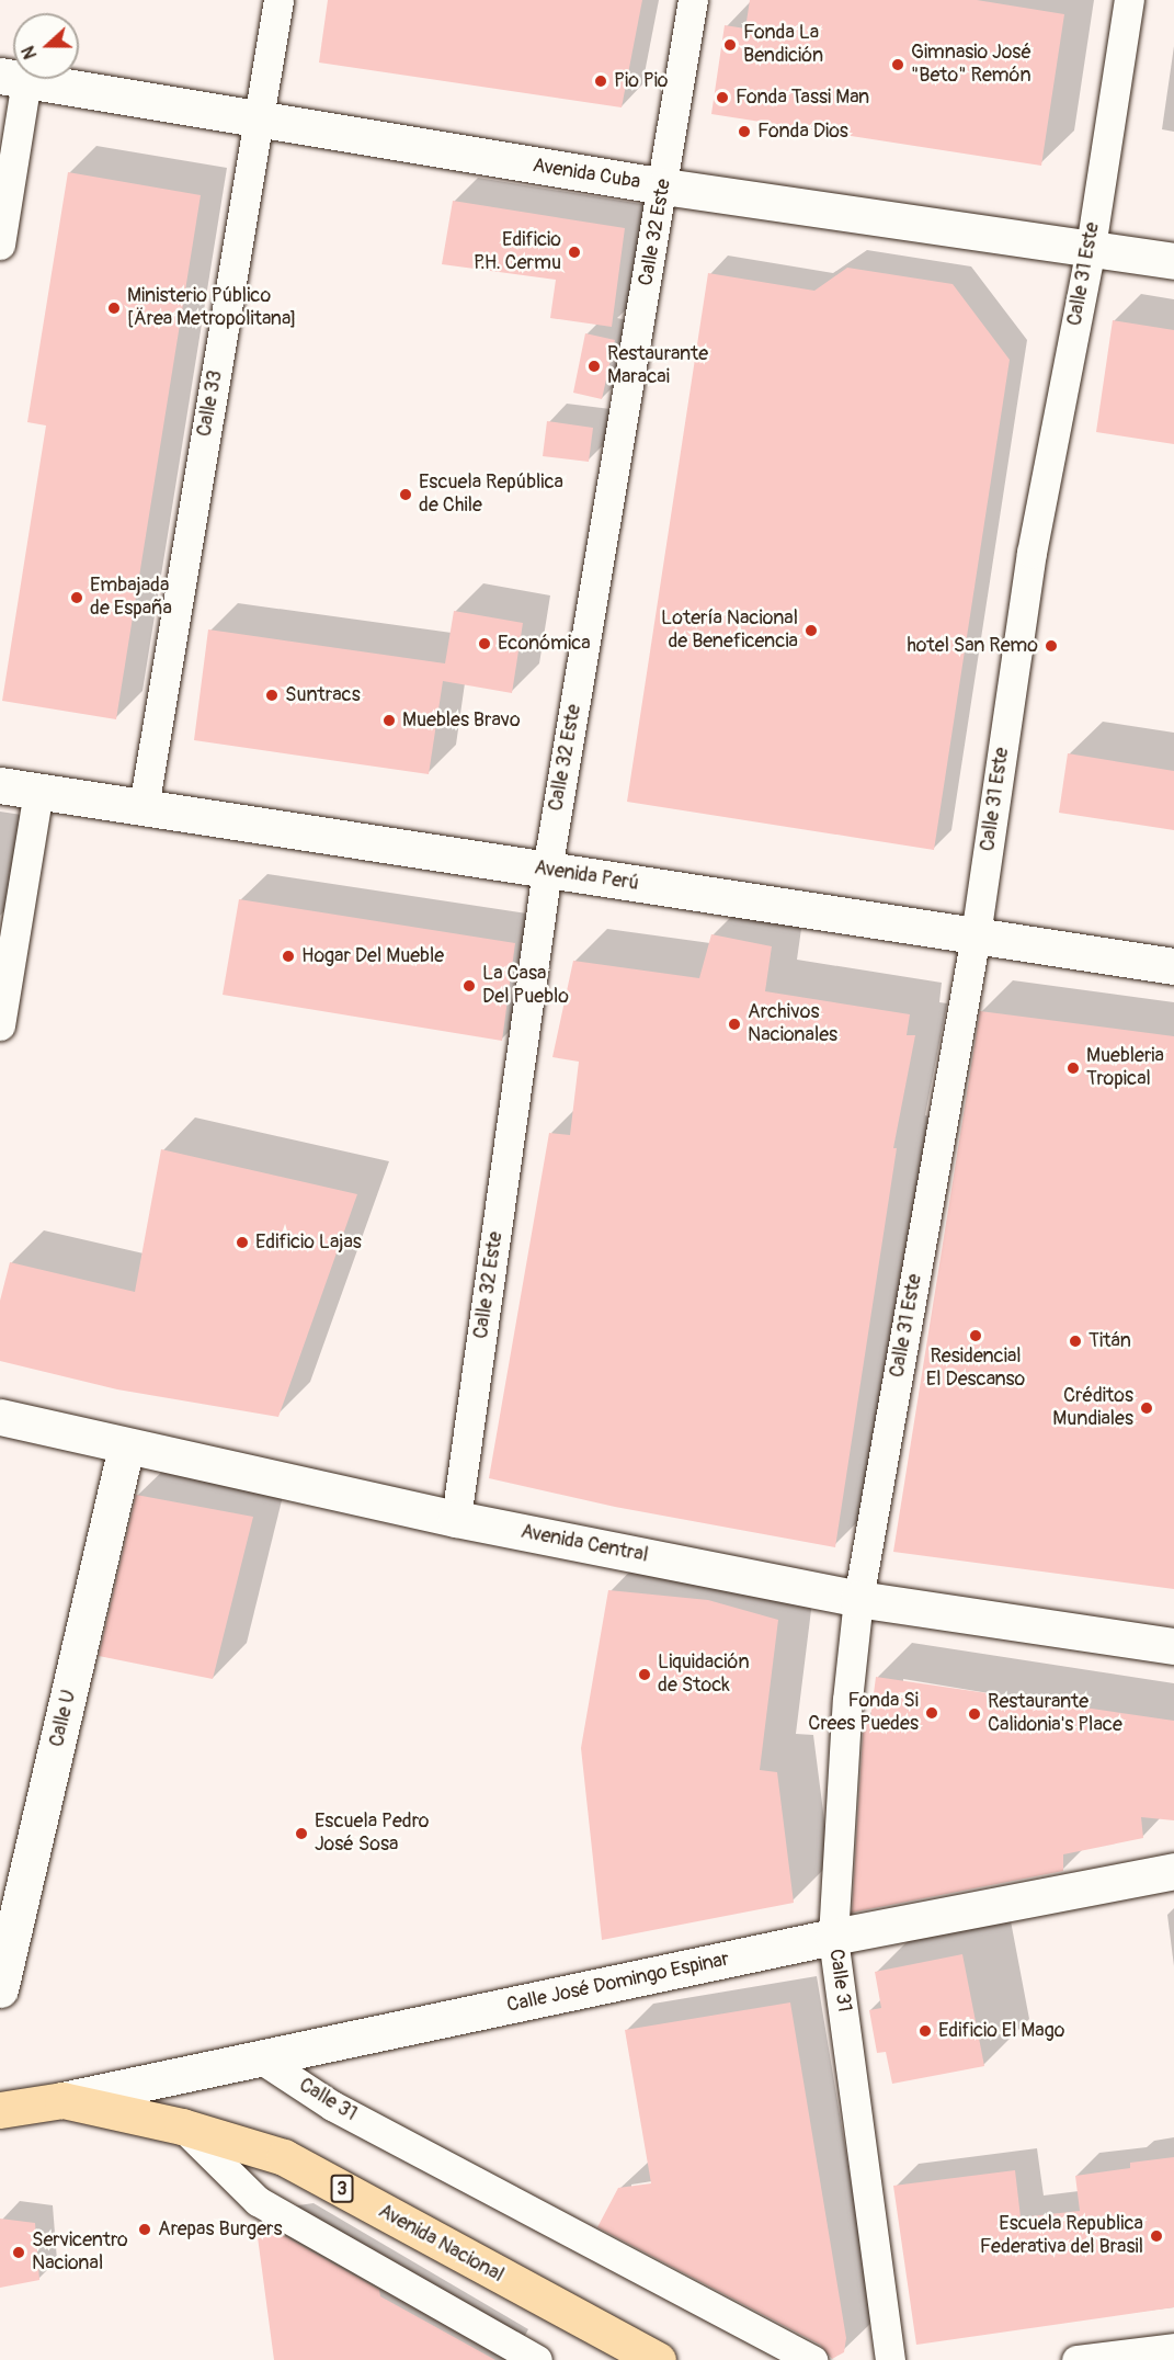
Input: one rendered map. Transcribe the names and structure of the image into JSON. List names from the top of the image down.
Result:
{
  "streets": {
    "main road": ["3", "Avenida Nacional"],
    "street": [
      "Avenida Cuba",
      "Calle 32 Este",
      "Calle 31 Este",
      "Calle 33",
      "Avenida Perú",
      "Avenida Central",
      "Calle U",
      "Calle 31",
      "Calle José Domingo Espinar"
    ]
  },
  "crossings": [
    ["Avenida Cuba", "Calle 32 Este"],
    ["Avenida Cuba", "Calle 31 Este"],
    ["Avenida Cuba", "Calle 33"],
    ["Calle 32 Este", "Avenida Perú"],
    ["Calle 32 Este", "Avenida Central"],
    ["Calle 31 Este", "Avenida Perú"],
    ["Calle 31 Este", "Avenida Central"],
    ["Calle 31 Este", "Calle 31"],
    ["Calle 33", "Avenida Perú"],
    ["Avenida Central", "Calle U"],
    ["Avenida Central", "Calle 31"],
    ["Calle 31", "Calle José Domingo Espinar"],
    ["Calle José Domingo Espinar", "Avenida Nacional"]
  ],
  "places": [
    "Fonda La Bendición",
    "Gimnasio José \"Beto\" Remón",
    "Pio Pio",
    "Fonda Tassi Man",
    "Fonda Dios",
    "Edificio P.H. Cermu",
    "Ministerio Público [Ärea Metropolitana]",
    "Restaurante Maracai",
    "Escuela República de Chile",
    "Embajada de España",
    "Lotería Nacional de Beneficencia",
    "Económica",
    "hotel San Remo",
    "Suntracs",
    "Muebles Bravo",
    "Hogar Del Mueble",
    "La Casa Del Pueblo",
    "Archivos Nacionales",
    "Muebleria Tropical",
    "Edificio Lajas",
    "Residencial El Descanso",
    "Titán",
    "Créditos Mundiales",
    "Liquidación de Stock",
    "Fonda Si Crees Puedes",
    "Restaurante Calidonia's Place",
    "Escuela Pedro José Sosa",
    "Edificio El Mago",
    "Arepas Burgers",
    "Escuela Republica Federativa del Brasil",
    "Servicentro Nacional"
  ],
  "north": "left"
}
